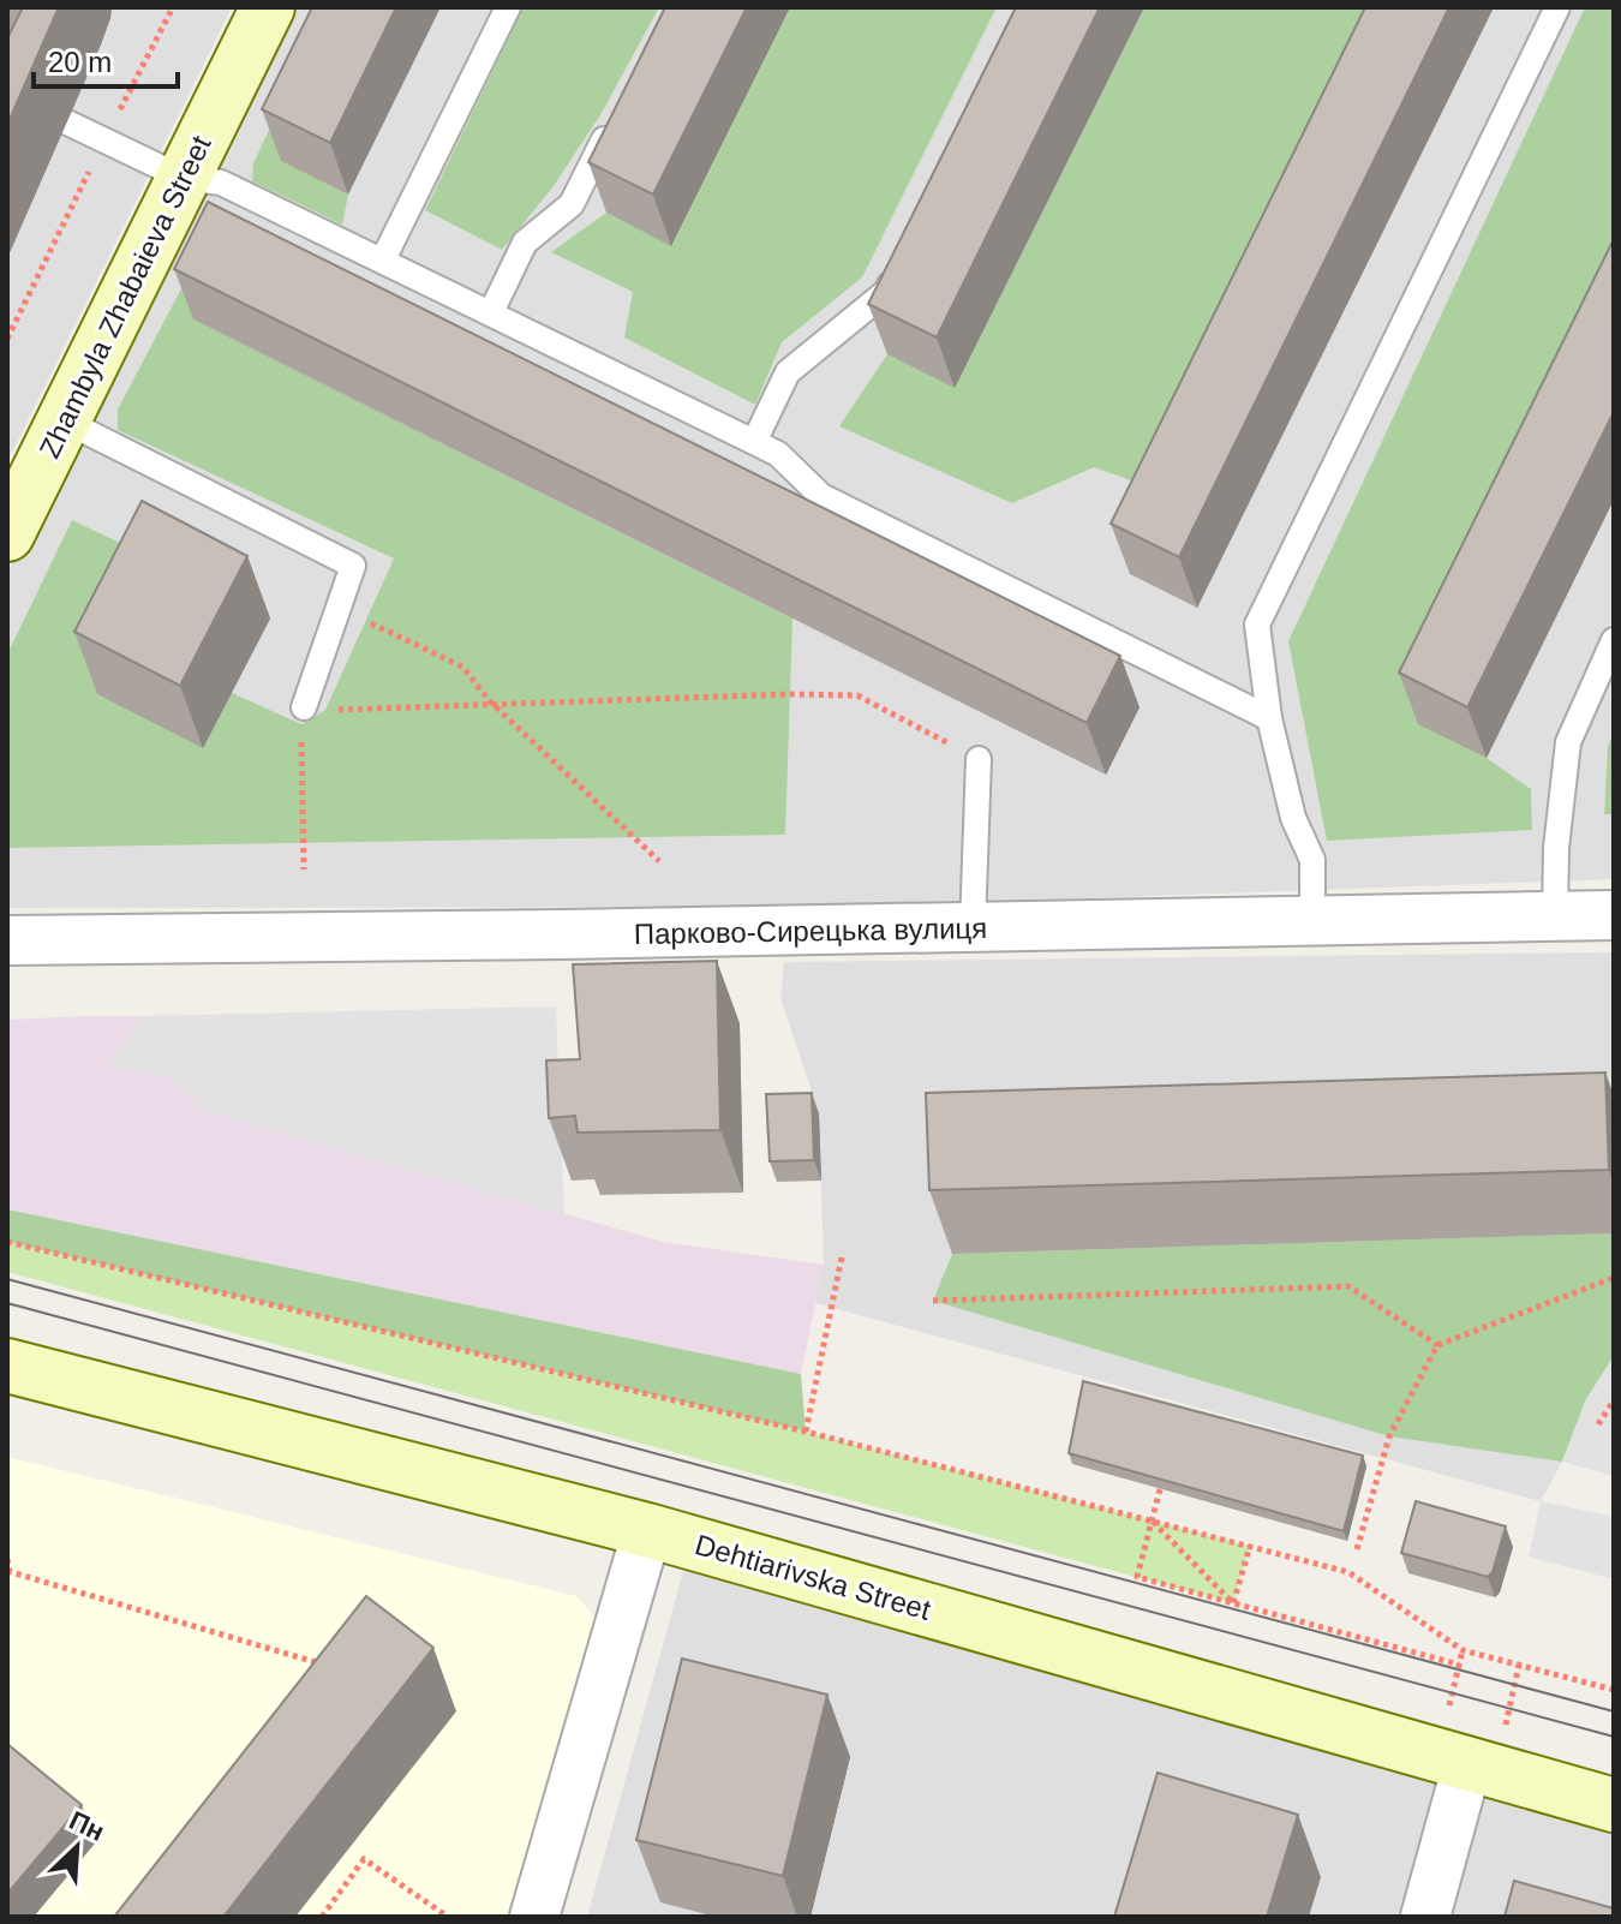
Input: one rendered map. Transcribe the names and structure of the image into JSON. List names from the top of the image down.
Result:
{
  "streets": {
    "main road": ["Zhambyla Zhabaieva Street", "Dehtiarivska Street"],
    "street": ["Парково-Сирецька вулиця"]
  },
  "scale_bar": "20 m",
  "north": "top right"
}
